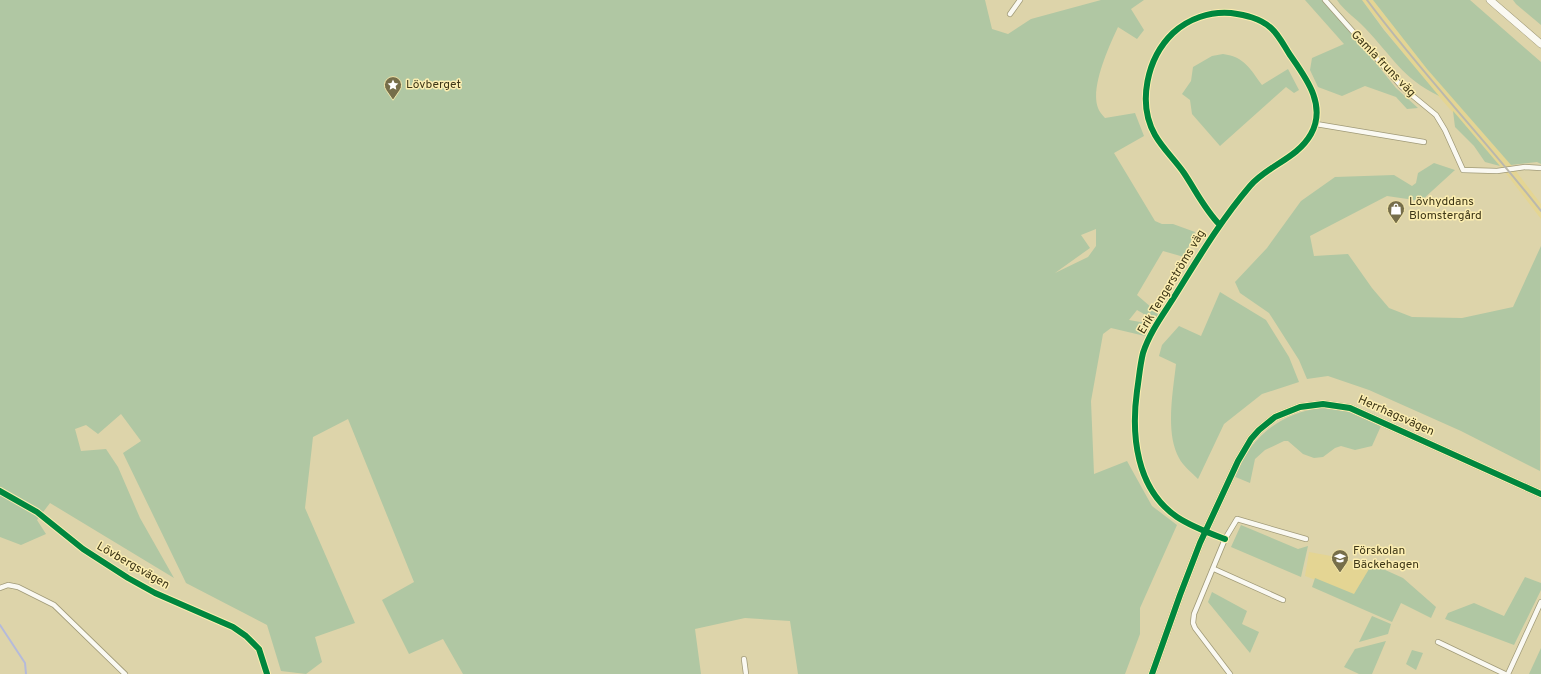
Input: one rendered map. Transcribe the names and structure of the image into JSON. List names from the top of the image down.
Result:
{
  "streets": {
    "street": [
      "Gamla fruns väg",
      "Erik Tengerströms väg",
      "Herrhagsvägen",
      "Lövbergsvägen"
    ]
  },
  "crossings": [
    ["Erik Tengerströms väg", "Herrhagsvägen"]
  ],
  "places": {
    "place": ["Lövberget"],
    "shop": ["Lövhyddans Blomstergård"],
    "school or university": ["Förskolan Bäckehagen"]
  }
}
